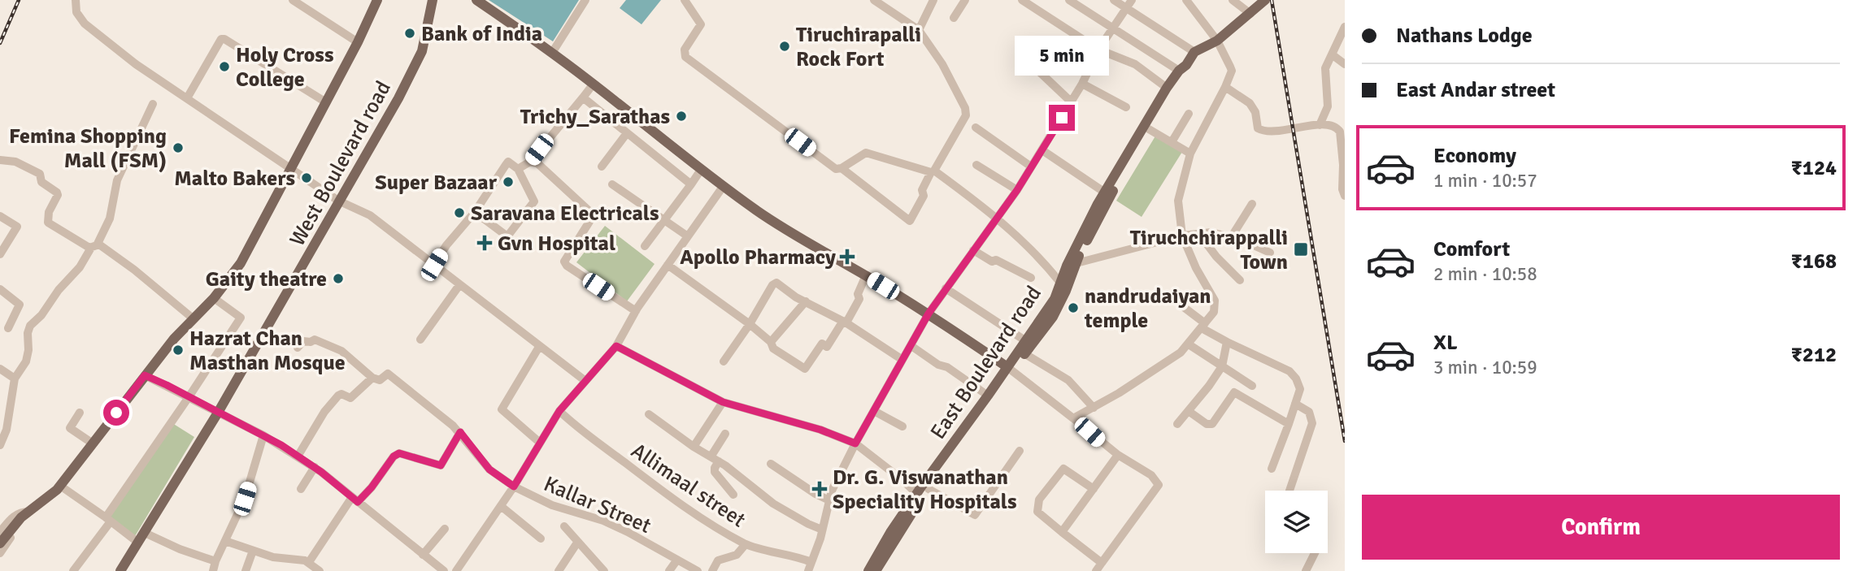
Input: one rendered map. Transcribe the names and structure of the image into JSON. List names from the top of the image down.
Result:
{
  "streets": {
    "main road": ["West Boulevard road", "East Boulevard road"],
    "street": ["Allimaal street", "Kallar Street"]
  },
  "places": {
    "other": [
      "Bank of India",
      "Tiruchirapalli Rock Fort",
      "Holy Cross College",
      "Trichy_Sarathas",
      "Femina Shopping Mall (FSM)",
      "Malto Bakers",
      "Super Bazaar",
      "Saravana Electricals",
      "Gaity theatre",
      "nandrudaiyan temple",
      "Hazrat Chan Masthan Mosque"
    ],
    "health": ["Gvn Hospital", "Apollo Pharmacy", "Dr. G. Viswanathan Speciality Hospitals"],
    "transit": ["Tiruchchirappalli Town"]
  },
  "page": {
    "banner": ["Nathans Lodge", "East Andar street"],
    "bubble": "5 min",
    "list": [
      {
        "name": "Economy",
        "note": "1 min · 10:57",
        "value": "₹124"
      },
      {
        "name": "Comfort",
        "note": "2 min · 10:58",
        "value": "₹168"
      },
      {
        "name": "XL",
        "note": "3 min · 10:59",
        "value": "₹212"
      }
    ],
    "buttons": "Confirm"
  }
}
